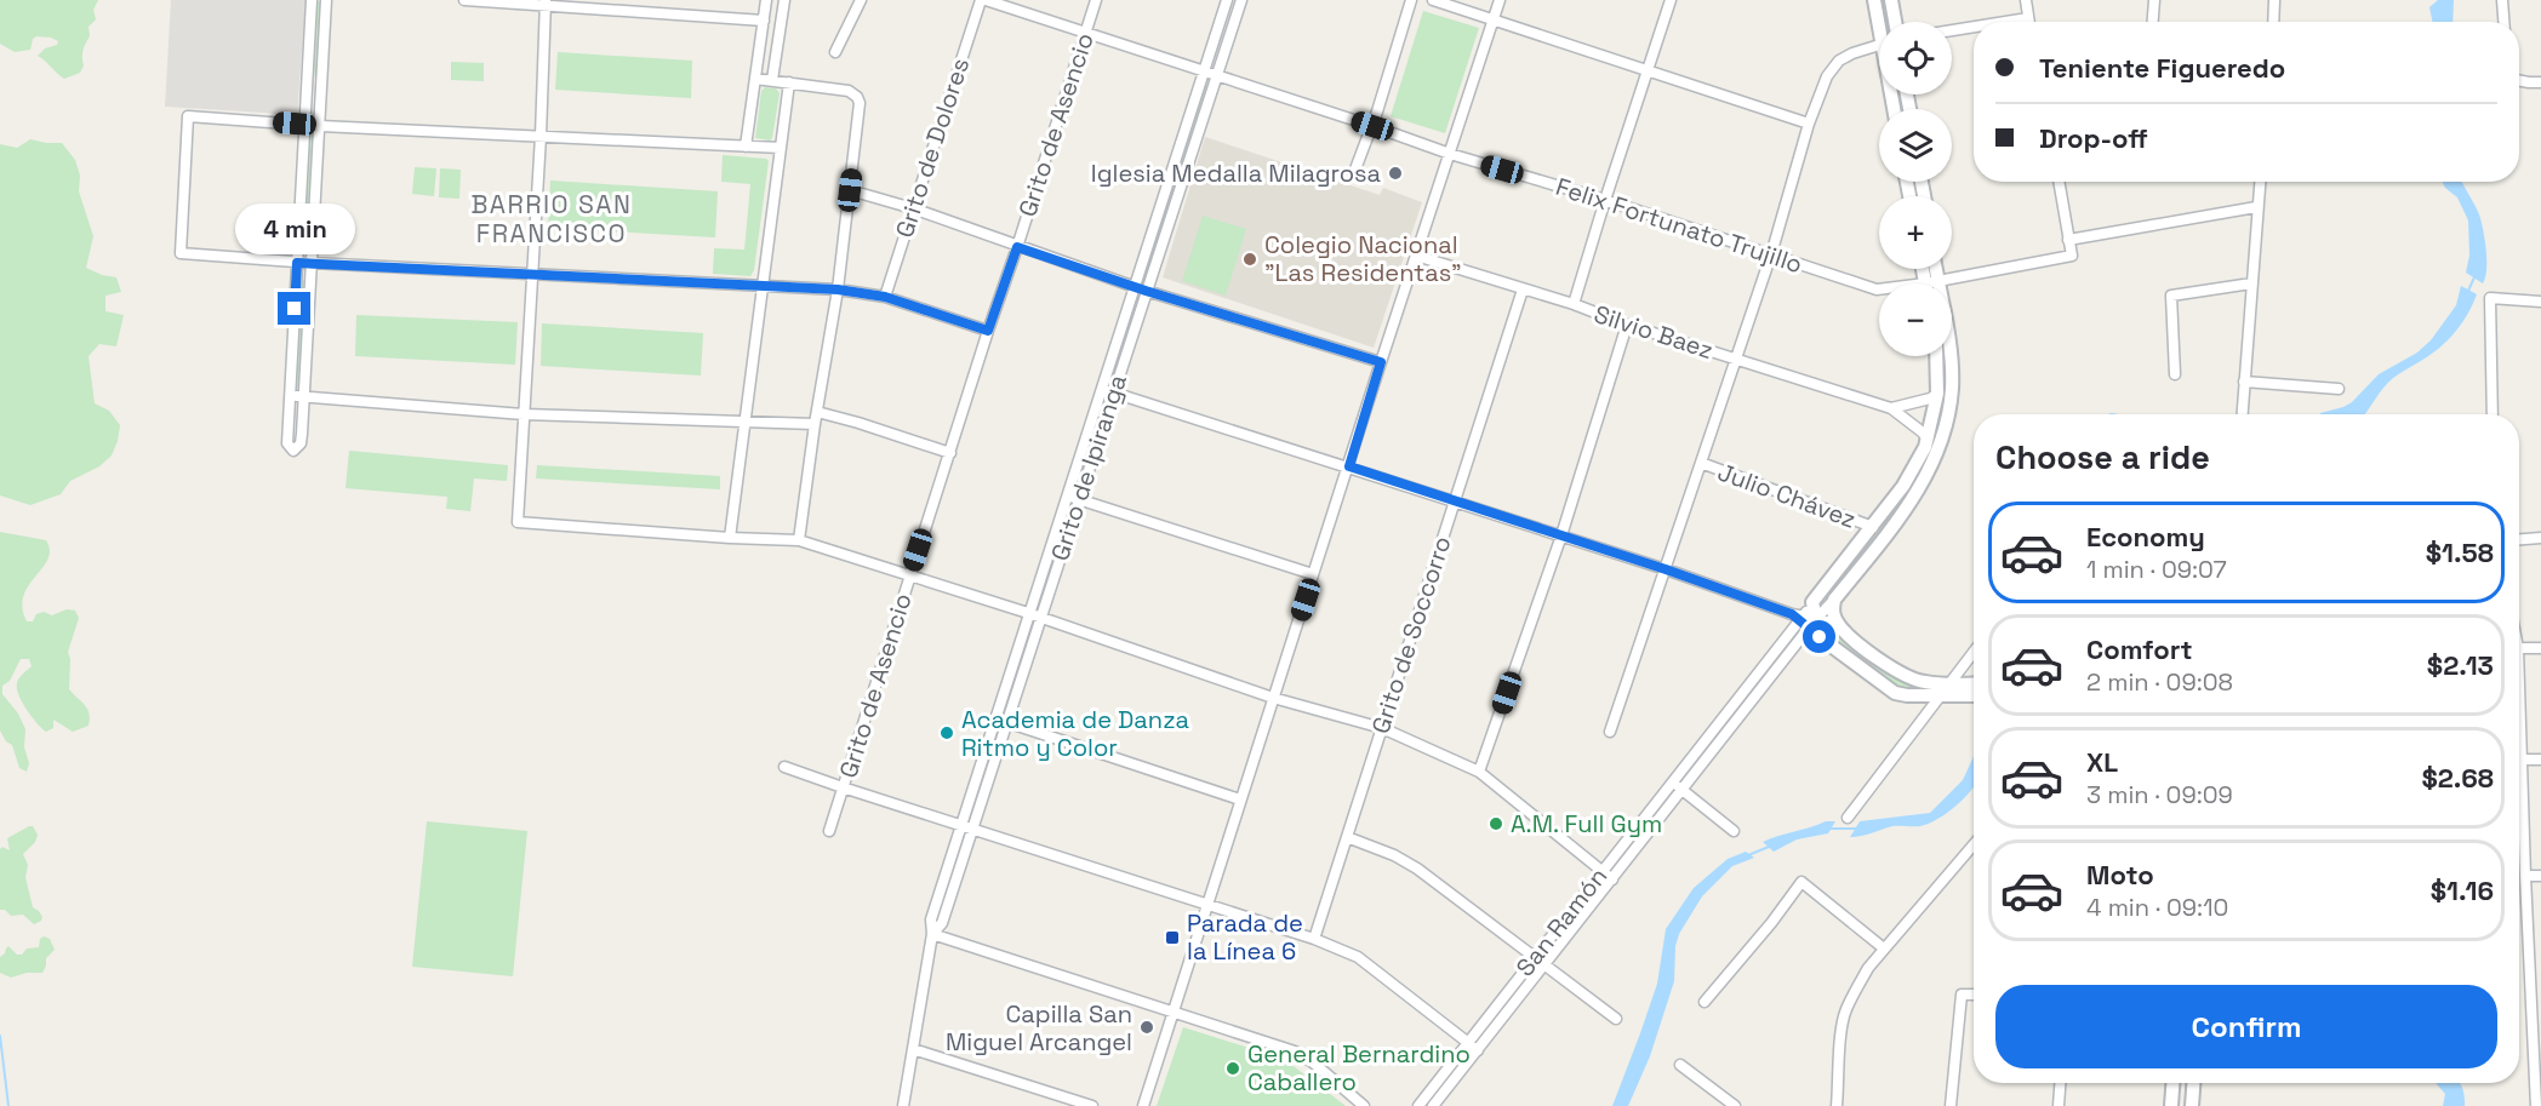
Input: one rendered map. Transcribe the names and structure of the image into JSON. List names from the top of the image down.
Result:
{
  "streets": {
    "street": [
      "Grito de Asencio",
      "Grito de Dolores",
      "Felix Fortunato Trujillo",
      "Silvio Baez",
      "Grito de Ipiranga",
      "Julio Chávez",
      "Grito de Soccorro",
      "San Ramón"
    ]
  },
  "crossings": [
    ["Grito de Asencio", "Felix Fortunato Trujillo"],
    ["Grito de Dolores", "Felix Fortunato Trujillo"],
    ["Felix Fortunato Trujillo", "Grito de Ipiranga"],
    ["Silvio Baez", "Grito de Soccorro"]
  ],
  "districts": ["BARRIO SAN FRANCISCO"],
  "places": {
    "other": [
      "Iglesia Medalla Milagrosa",
      "Colegio Nacional \"Las Residentas\"",
      "Academia de Danza Ritmo y Color",
      "A.M. Full Gym",
      "Capilla San Miguel Arcangel",
      "General Bernardino Caballero"
    ],
    "transit": ["Parada de la Línea 6"]
  },
  "page": {
    "map_buttons": ["+", "−"],
    "banner": ["Teniente Figueredo", "Drop-off"],
    "bubble": "4 min",
    "heading": "Choose a ride",
    "list": [
      {
        "name": "Economy",
        "note": "1 min · 09:07",
        "value": "$1.58"
      },
      {
        "name": "Comfort",
        "note": "2 min · 09:08",
        "value": "$2.13"
      },
      {
        "name": "XL",
        "note": "3 min · 09:09",
        "value": "$2.68"
      },
      {
        "name": "Moto",
        "note": "4 min · 09:10",
        "value": "$1.16"
      }
    ],
    "buttons": "Confirm"
  }
}
